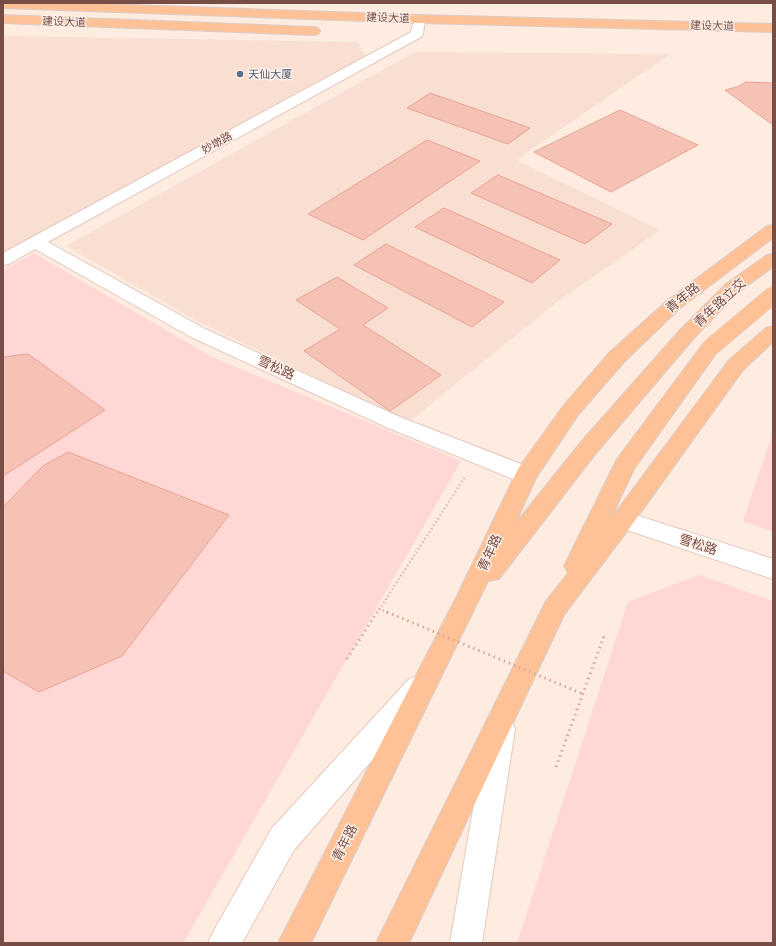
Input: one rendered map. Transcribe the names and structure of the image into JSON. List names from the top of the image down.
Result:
{
  "streets": {
    "main road": ["建设大道", "青年路", "青年路立交"],
    "street": ["妙墩路", "雪松路"]
  },
  "crossings": [
    ["建设大道", "妙墩路"],
    ["妙墩路", "雪松路"],
    ["青年路", "青年路立交"],
    ["青年路", "雪松路"]
  ],
  "places": ["天仙大厦"]
}
